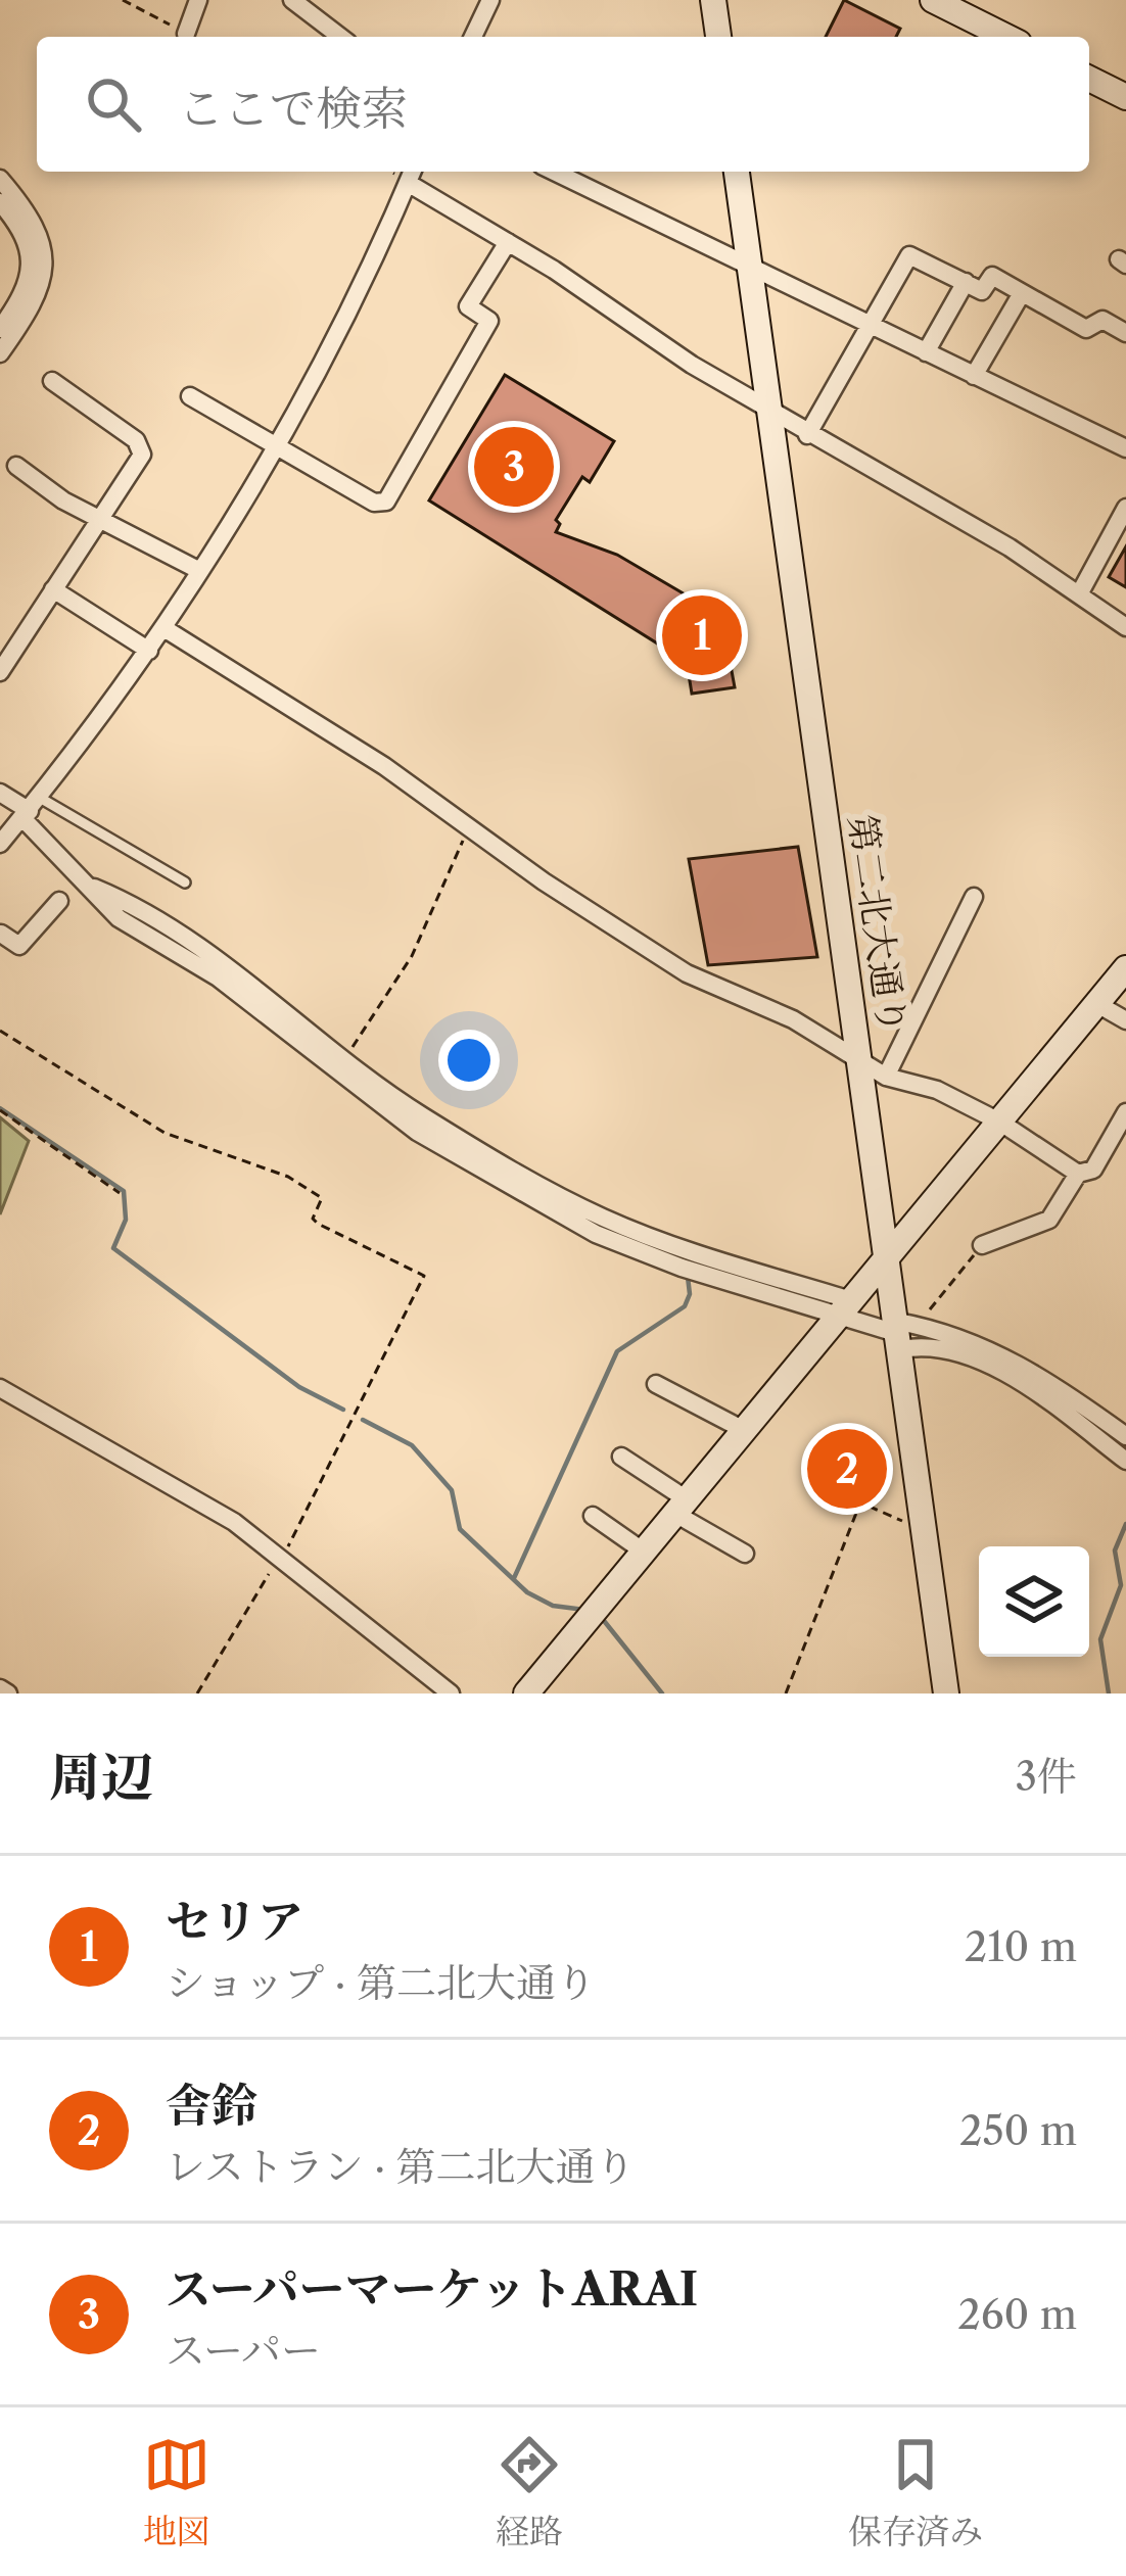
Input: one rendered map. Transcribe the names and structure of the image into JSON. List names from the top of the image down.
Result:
{
  "streets": {
    "street": ["第二北大通り"]
  },
  "page": {
    "search": "ここで検索",
    "pins": ["3", "1", "2"],
    "heading": ["周辺", "3件"],
    "list": [
      {
        "mark": "1",
        "name": "セリア",
        "note": "ショップ · 第二北大通り",
        "value": "210 m"
      },
      {
        "mark": "2",
        "name": "舎鈴",
        "note": "レストラン · 第二北大通り",
        "value": "250 m"
      },
      {
        "mark": "3",
        "name": "スーパーマーケットARAI",
        "note": "スーパー",
        "value": "260 m"
      }
    ],
    "nav": ["地図", "経路", "保存済み"]
  }
}
